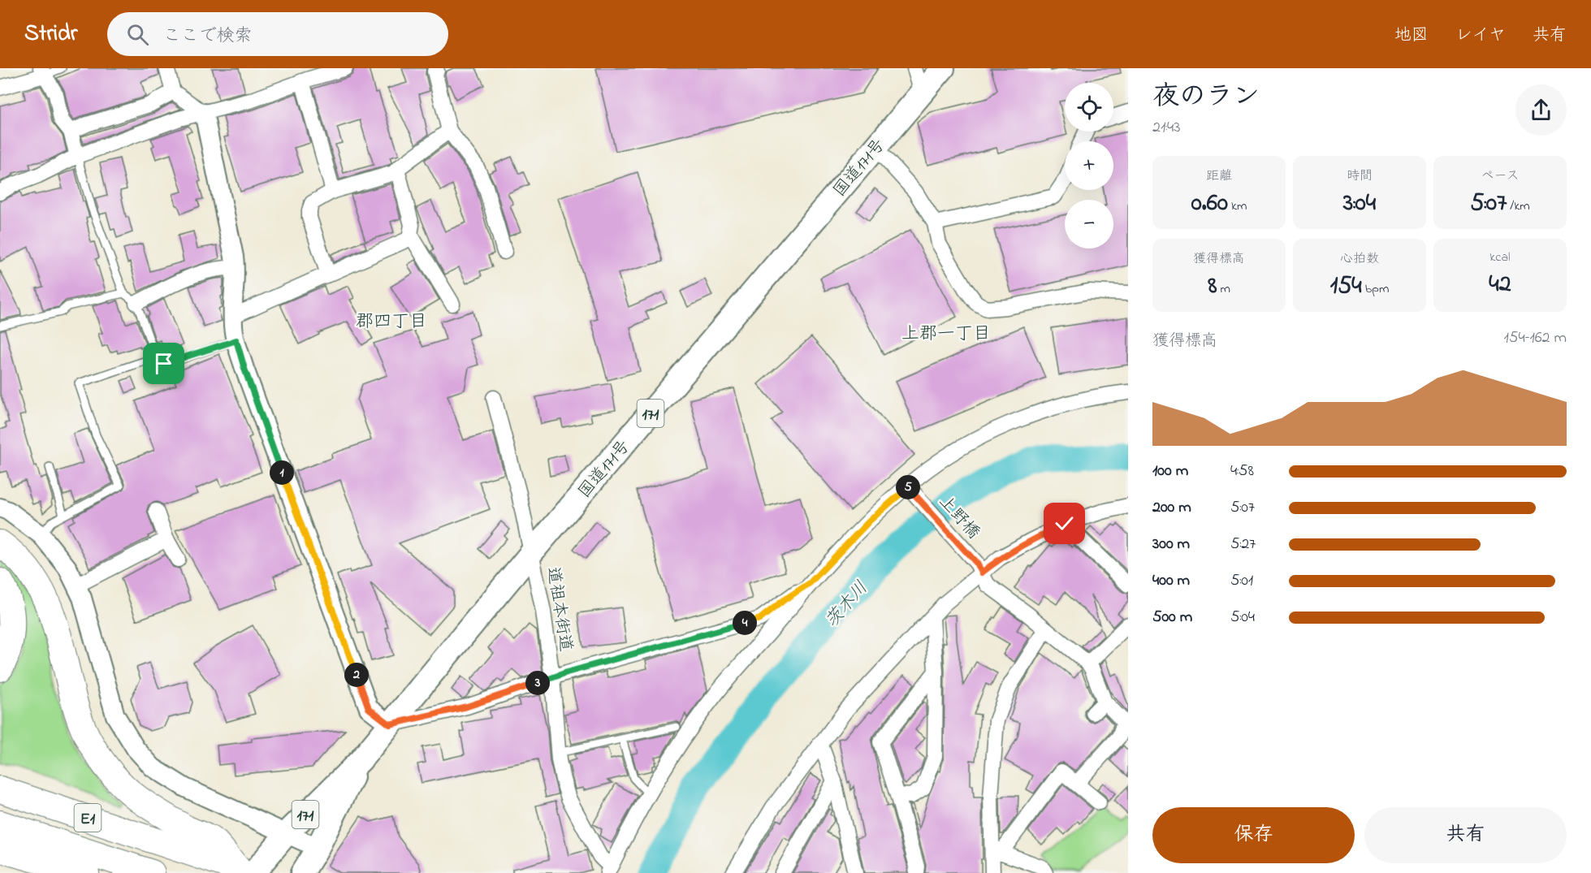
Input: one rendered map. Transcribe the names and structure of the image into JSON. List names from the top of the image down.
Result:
{
  "streets": {
    "highway": ["国道171号", "171", "E1"],
    "street": ["上野橋", "道祖本街道"]
  },
  "crossings": [
    ["国道171号", "道祖本街道"]
  ],
  "districts": ["郡四丁目", "上郡一丁目"],
  "water": ["茨木川"],
  "page": {
    "header": "Stridr",
    "search": "ここで検索",
    "nav": ["地図", "レイヤ", "共有"],
    "heading": ["夜のラン", "21:43"],
    "map_buttons": ["+", "−"],
    "stats": [
      ["距離", "0.60 km"],
      ["時間", "3:04"],
      ["ペース", "5:07 /km"],
      ["獲得標高", "8 m"],
      ["心拍数", "154 bpm"],
      ["kcal", "42"]
    ],
    "chart": ["獲得標高", "154–162 m"],
    "list": [
      {
        "name": "100 m",
        "note": "4:58"
      },
      {
        "name": "200 m",
        "note": "5:07"
      },
      {
        "name": "300 m",
        "note": "5:27"
      },
      {
        "name": "400 m",
        "note": "5:01"
      },
      {
        "name": "500 m",
        "note": "5:04"
      }
    ],
    "pins": [
      "1",
      "5",
      "4",
      "2",
      "3"
    ],
    "buttons": ["保存", "共有"]
  }
}
